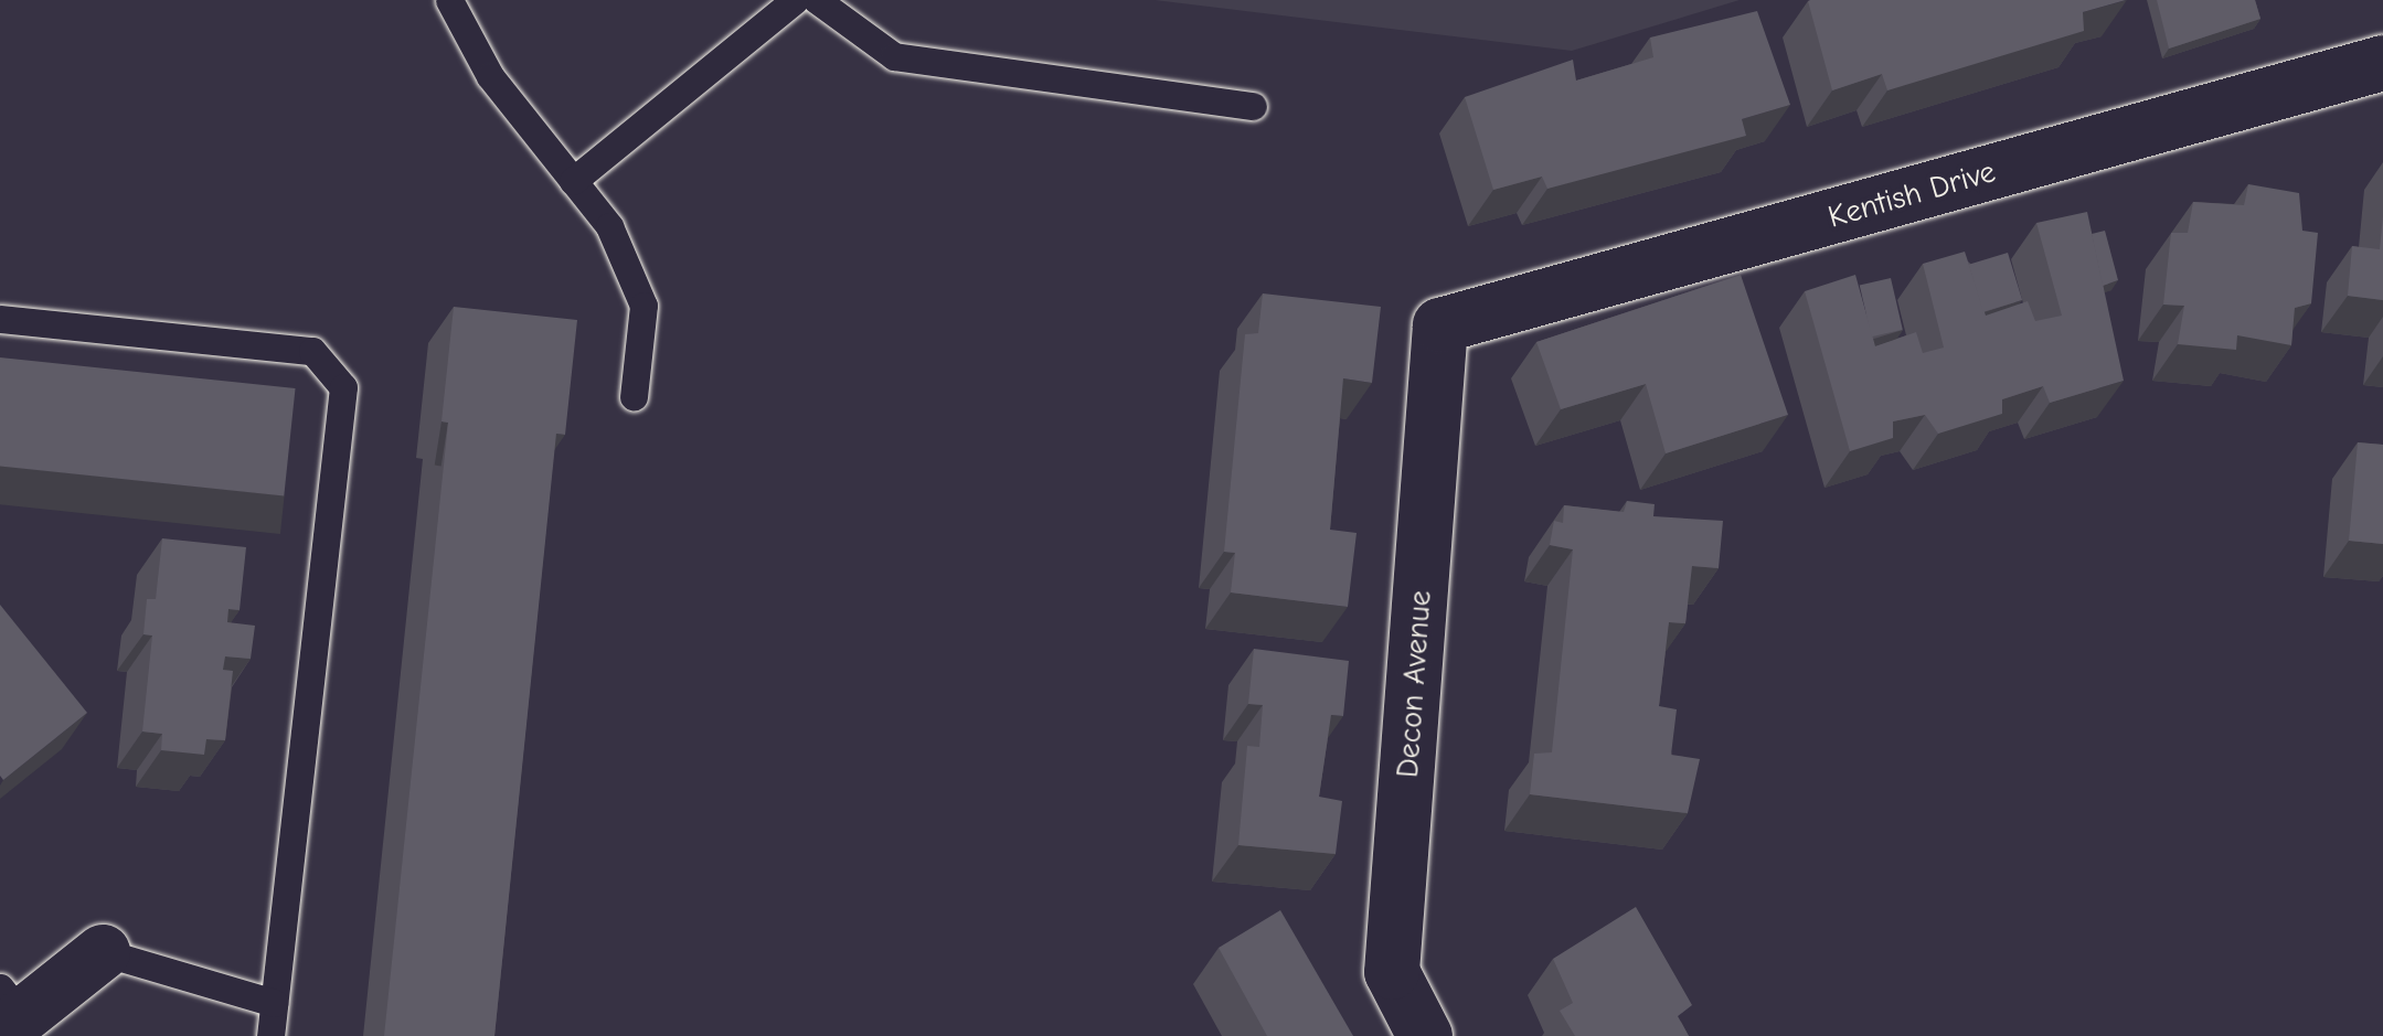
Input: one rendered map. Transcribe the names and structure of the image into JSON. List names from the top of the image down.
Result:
{
  "streets": {
    "street": ["Kentish Drive", "Decon Avenue"]
  },
  "crossings": [
    ["Kentish Drive", "Decon Avenue"]
  ]
}
